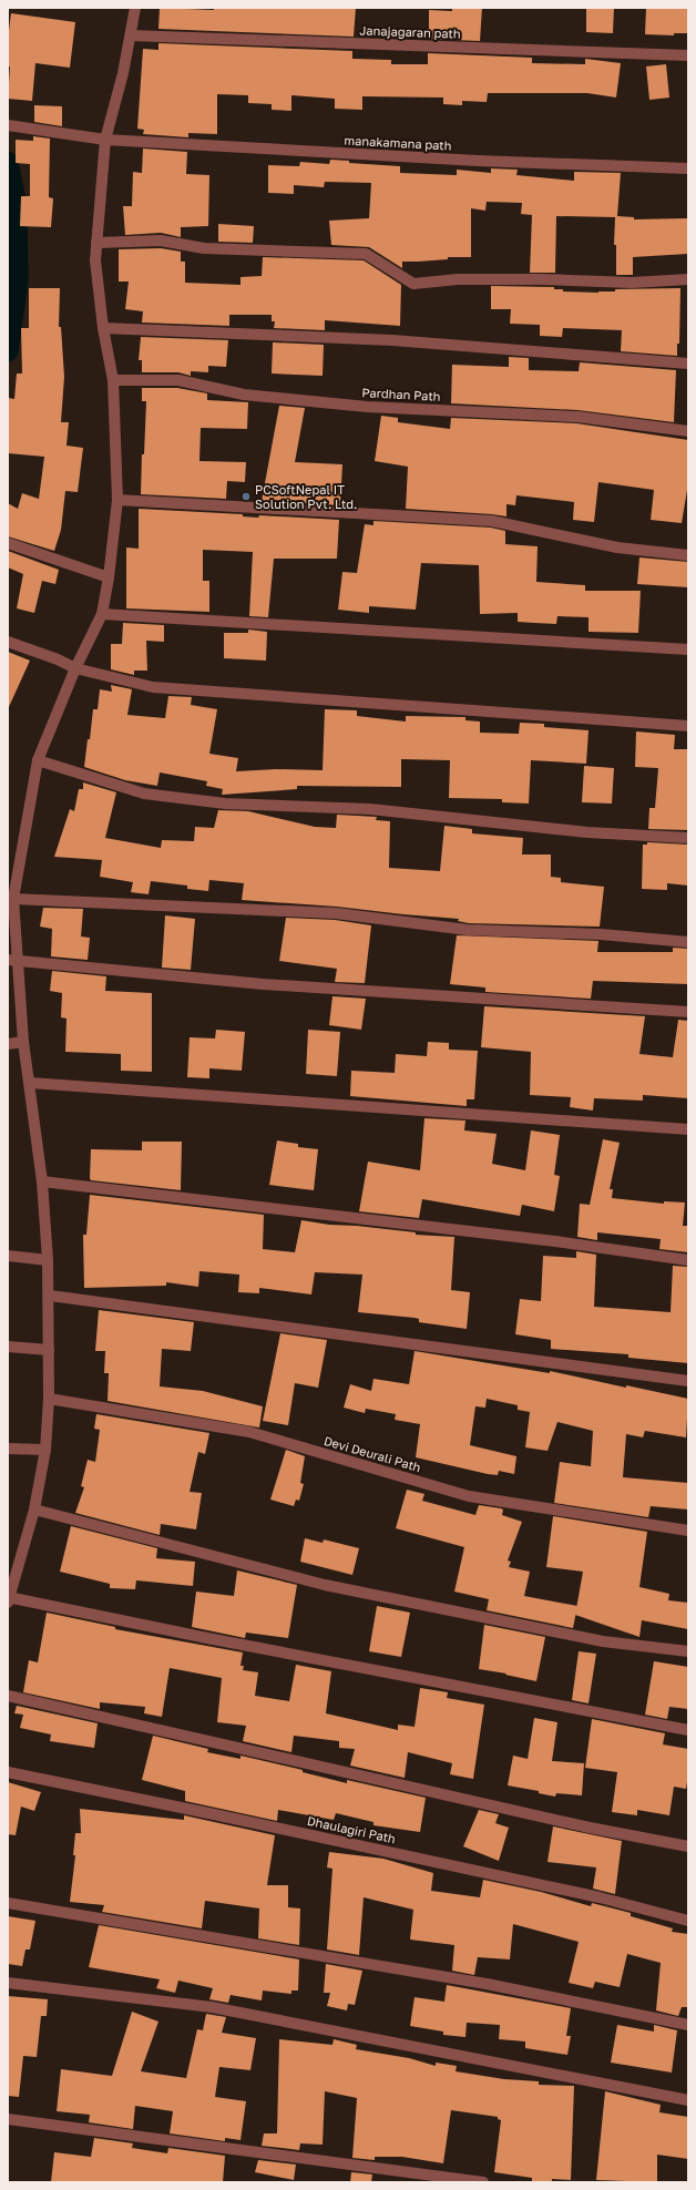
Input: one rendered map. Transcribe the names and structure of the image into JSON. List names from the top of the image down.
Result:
{
  "streets": {
    "street": [
      "Janajagaran path",
      "manakamana path",
      "Pardhan Path",
      "Devi Deurali Path",
      "Dhaulagiri Path"
    ]
  },
  "places": ["PCSoftNepal IT Solution Pvt. Ltd."]
}
